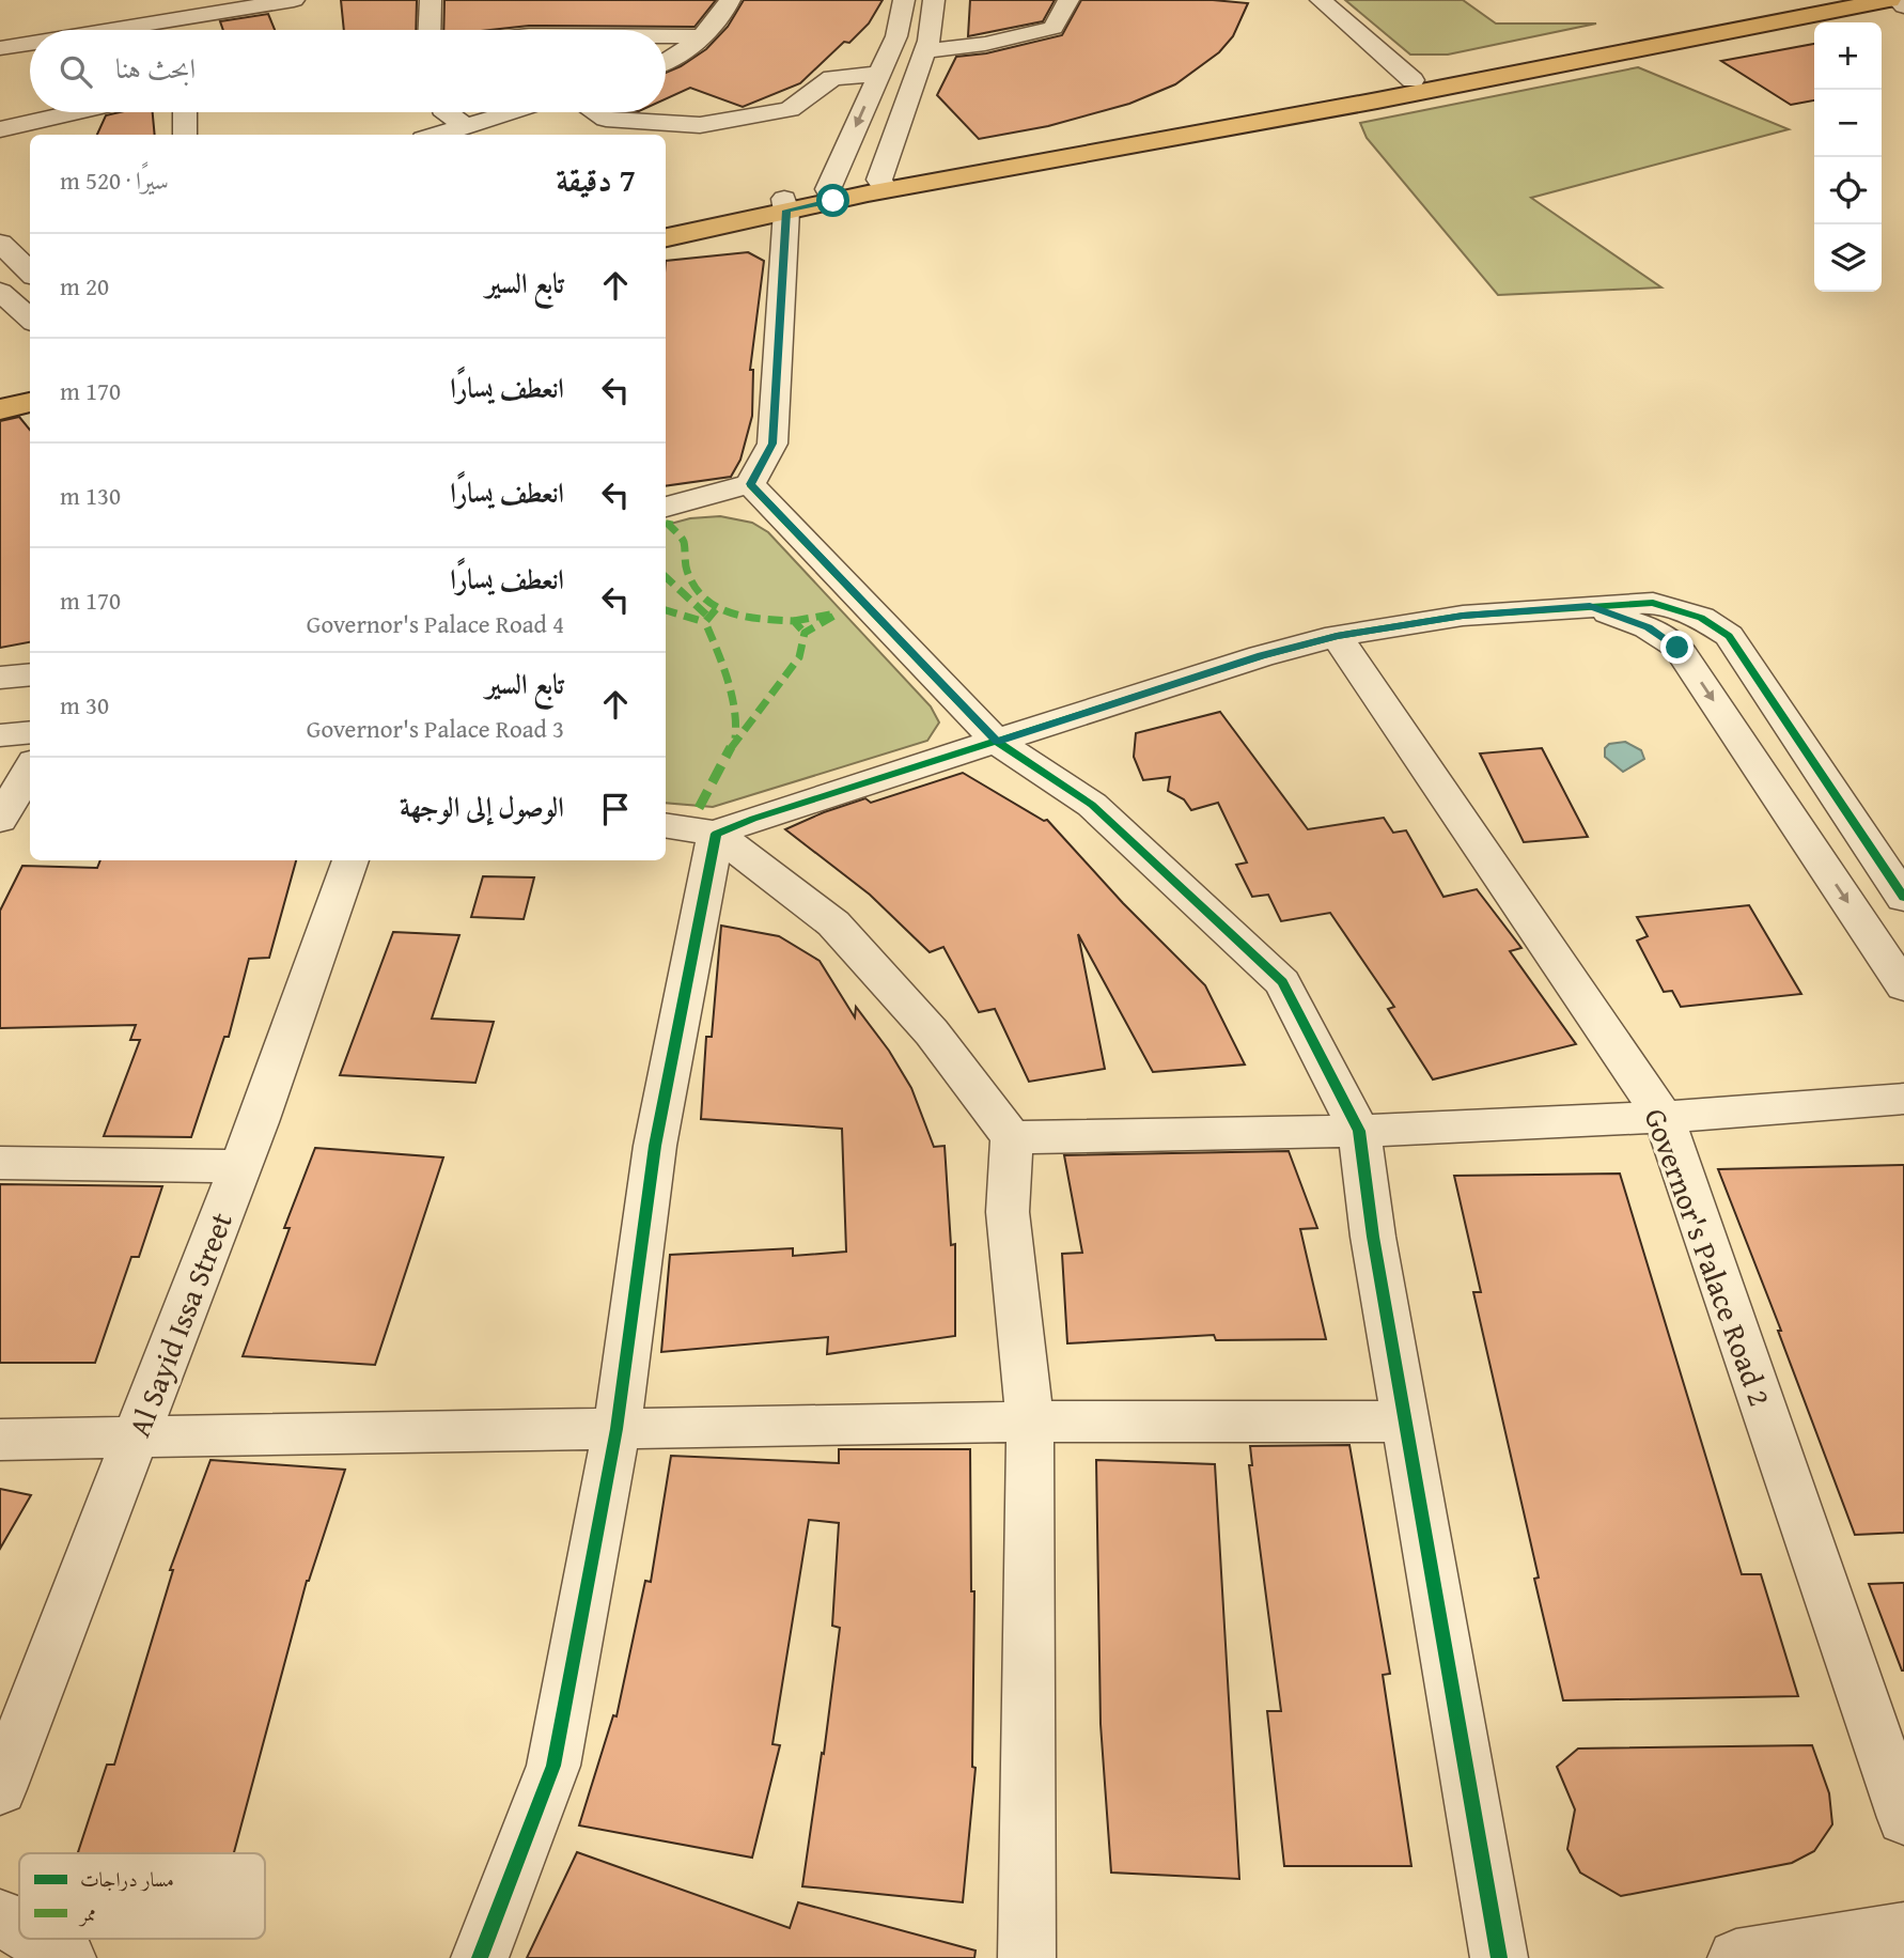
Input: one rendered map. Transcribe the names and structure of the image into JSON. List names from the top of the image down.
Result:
{
  "streets": {
    "street": ["Governor's Palace Road 2", "Al Sayid Issa Street"]
  },
  "legend": ["مسار دراجات", "ممر"],
  "page": {
    "map_buttons": ["+", "−"],
    "search": "ابحث هنا",
    "heading": ["7 دقيقة", "سيرًا · 520 m"],
    "list": [
      ["تابع السير", "20 m"],
      ["انعطف يسارًا", "170 m"],
      ["انعطف يسارًا", "130 m"],
      ["انعطف يسارًا", "Governor's Palace Road 4", "170 m"],
      ["تابع السير", "Governor's Palace Road 3", "30 m"],
      "الوصول إلى الوجهة"
    ]
  }
}
